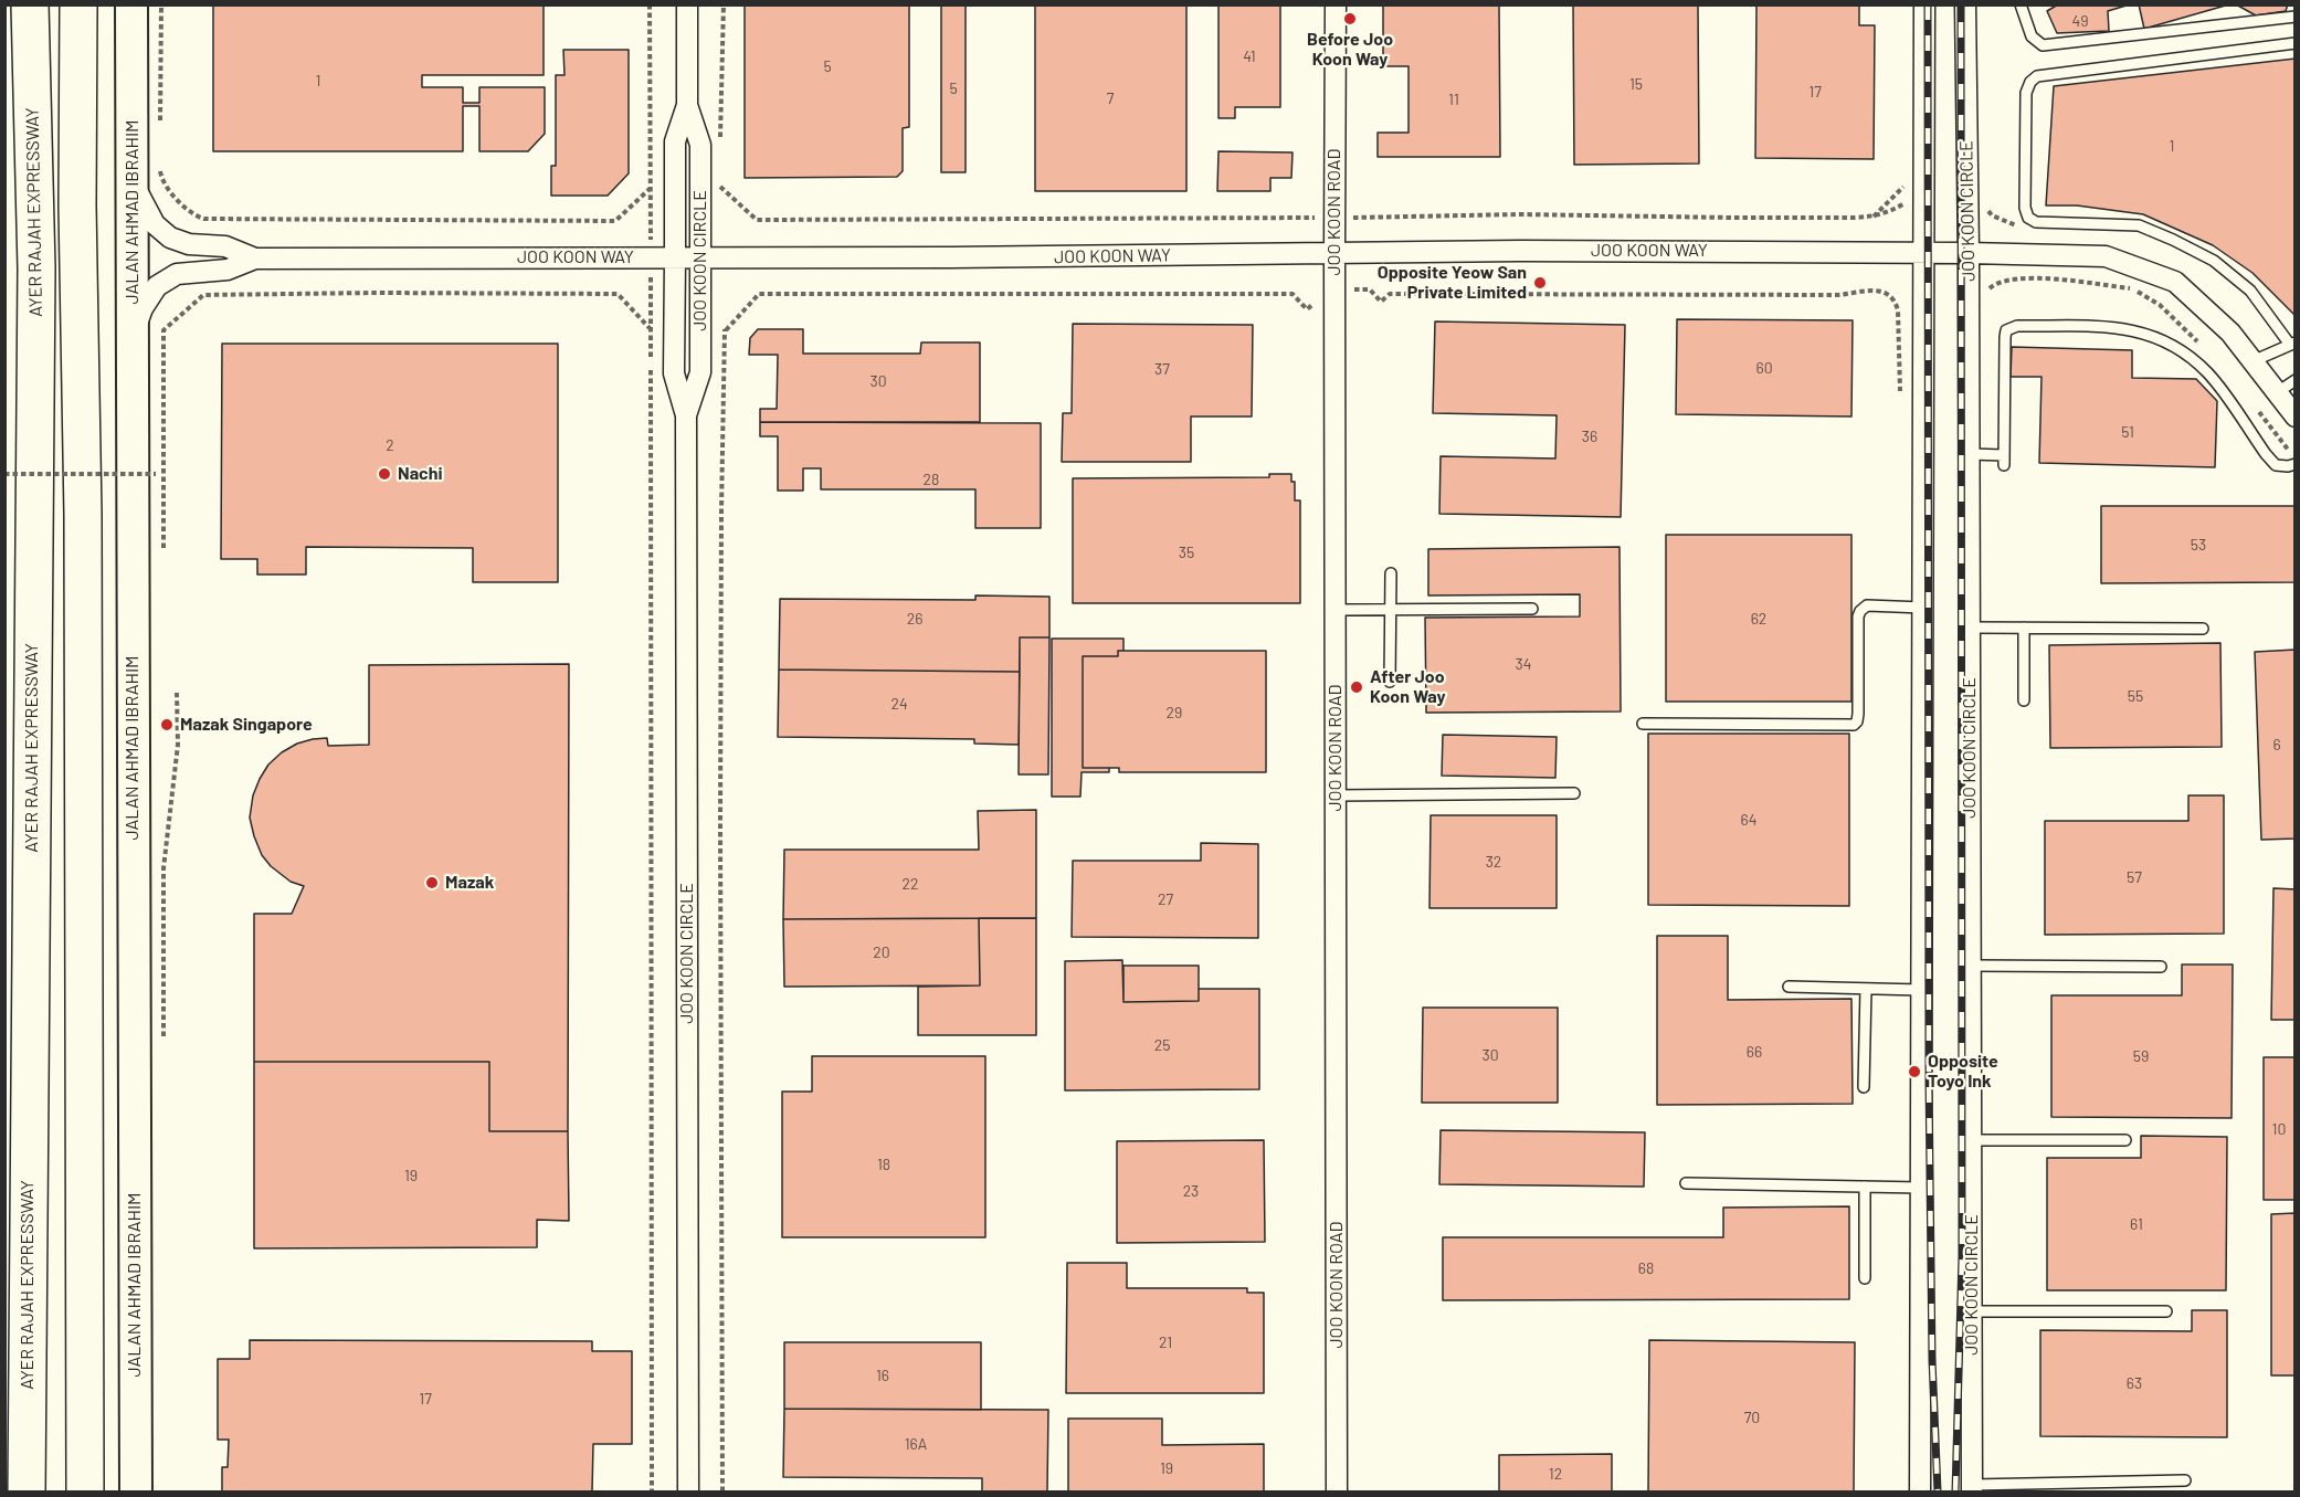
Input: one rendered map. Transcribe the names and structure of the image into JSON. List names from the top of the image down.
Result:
{
  "streets": {
    "highway": ["AYER RAJAH EXPRESSWAY"],
    "main road": ["JALAN AHMAD IBRAHIM"],
    "street": ["JOO KOON CIRCLE", "JOO KOON ROAD", "JOO KOON WAY"]
  },
  "crossings": [
    ["JOO KOON CIRCLE", "JOO KOON WAY"],
    ["JALAN AHMAD IBRAHIM", "JOO KOON WAY"],
    ["JOO KOON ROAD", "JOO KOON WAY"]
  ],
  "places": [
    "Before Joo Koon Way",
    "Opposite Yeow San Private Limited",
    "Nachi",
    "After Joo Koon Way",
    "Mazak Singapore",
    "Mazak",
    "Opposite Toyo Ink"
  ],
  "house_numbers": [
    "49",
    "41",
    "5",
    "1",
    "15",
    "5",
    "17",
    "7",
    "11",
    "1",
    "60",
    "37",
    "30",
    "51",
    "36",
    "2",
    "28",
    "53",
    "35",
    "26",
    "62",
    "34",
    "55",
    "24",
    "29",
    "6",
    "64",
    "32",
    "57",
    "22",
    "27",
    "20",
    "25",
    "66",
    "30",
    "59",
    "10",
    "18",
    "19",
    "23",
    "61",
    "68",
    "21",
    "16",
    "63",
    "17",
    "70",
    "16A",
    "19",
    "12"
  ]
}
